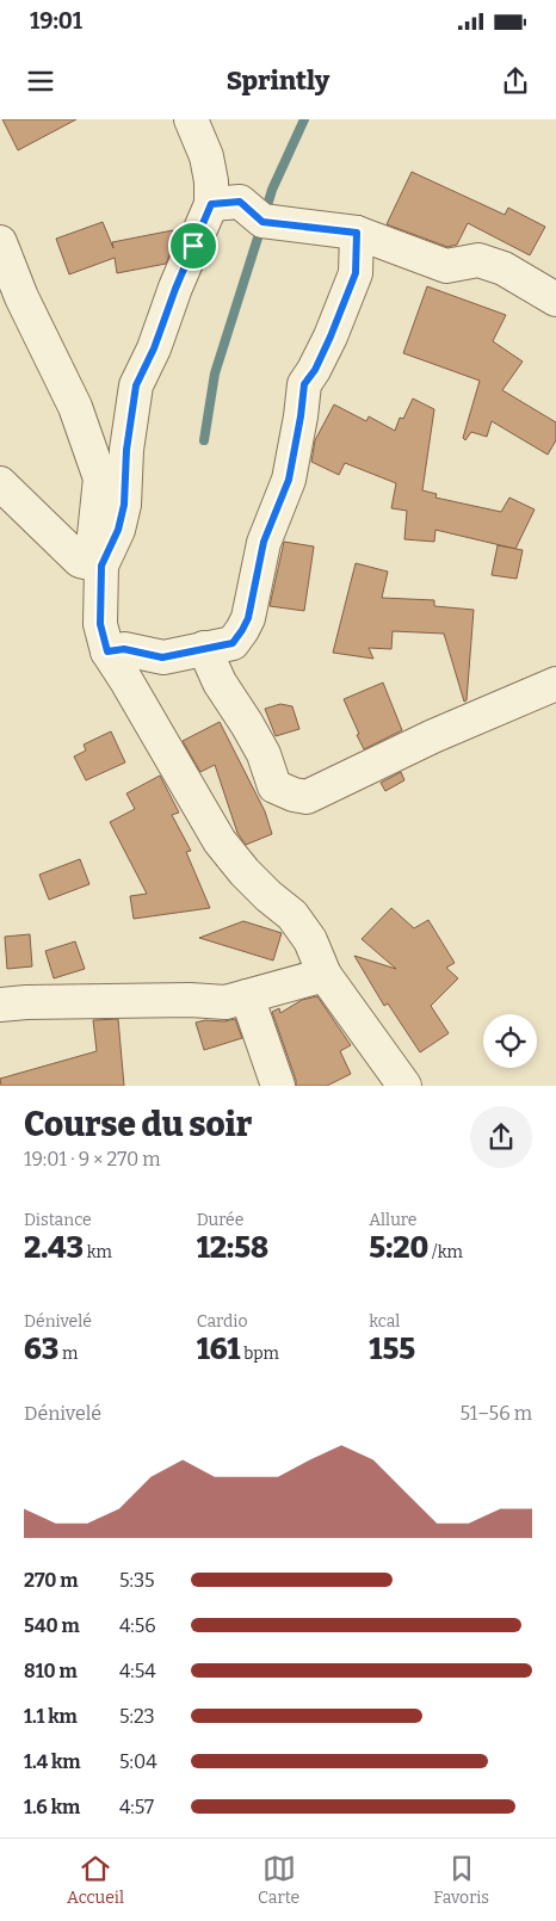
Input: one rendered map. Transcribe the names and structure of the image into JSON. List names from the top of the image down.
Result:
{
  "page": {
    "status": "19:01",
    "header": "Sprintly",
    "heading": ["Course du soir", "19:01 · 9 × 270 m"],
    "stats": [
      ["Distance", "2.43 km"],
      ["Durée", "12:58"],
      ["Allure", "5:20 /km"],
      ["Dénivelé", "63 m"],
      ["Cardio", "161 bpm"],
      ["kcal", "155"]
    ],
    "chart": ["Dénivelé", "51–56 m"],
    "list": [
      {
        "name": "270 m",
        "note": "5:35"
      },
      {
        "name": "540 m",
        "note": "4:56"
      },
      {
        "name": "810 m",
        "note": "4:54"
      },
      {
        "name": "1.1 km",
        "note": "5:23"
      },
      {
        "name": "1.4 km",
        "note": "5:04"
      },
      {
        "name": "1.6 km",
        "note": "4:57"
      }
    ],
    "tabs": ["Accueil", "Carte", "Favoris"]
  }
}
